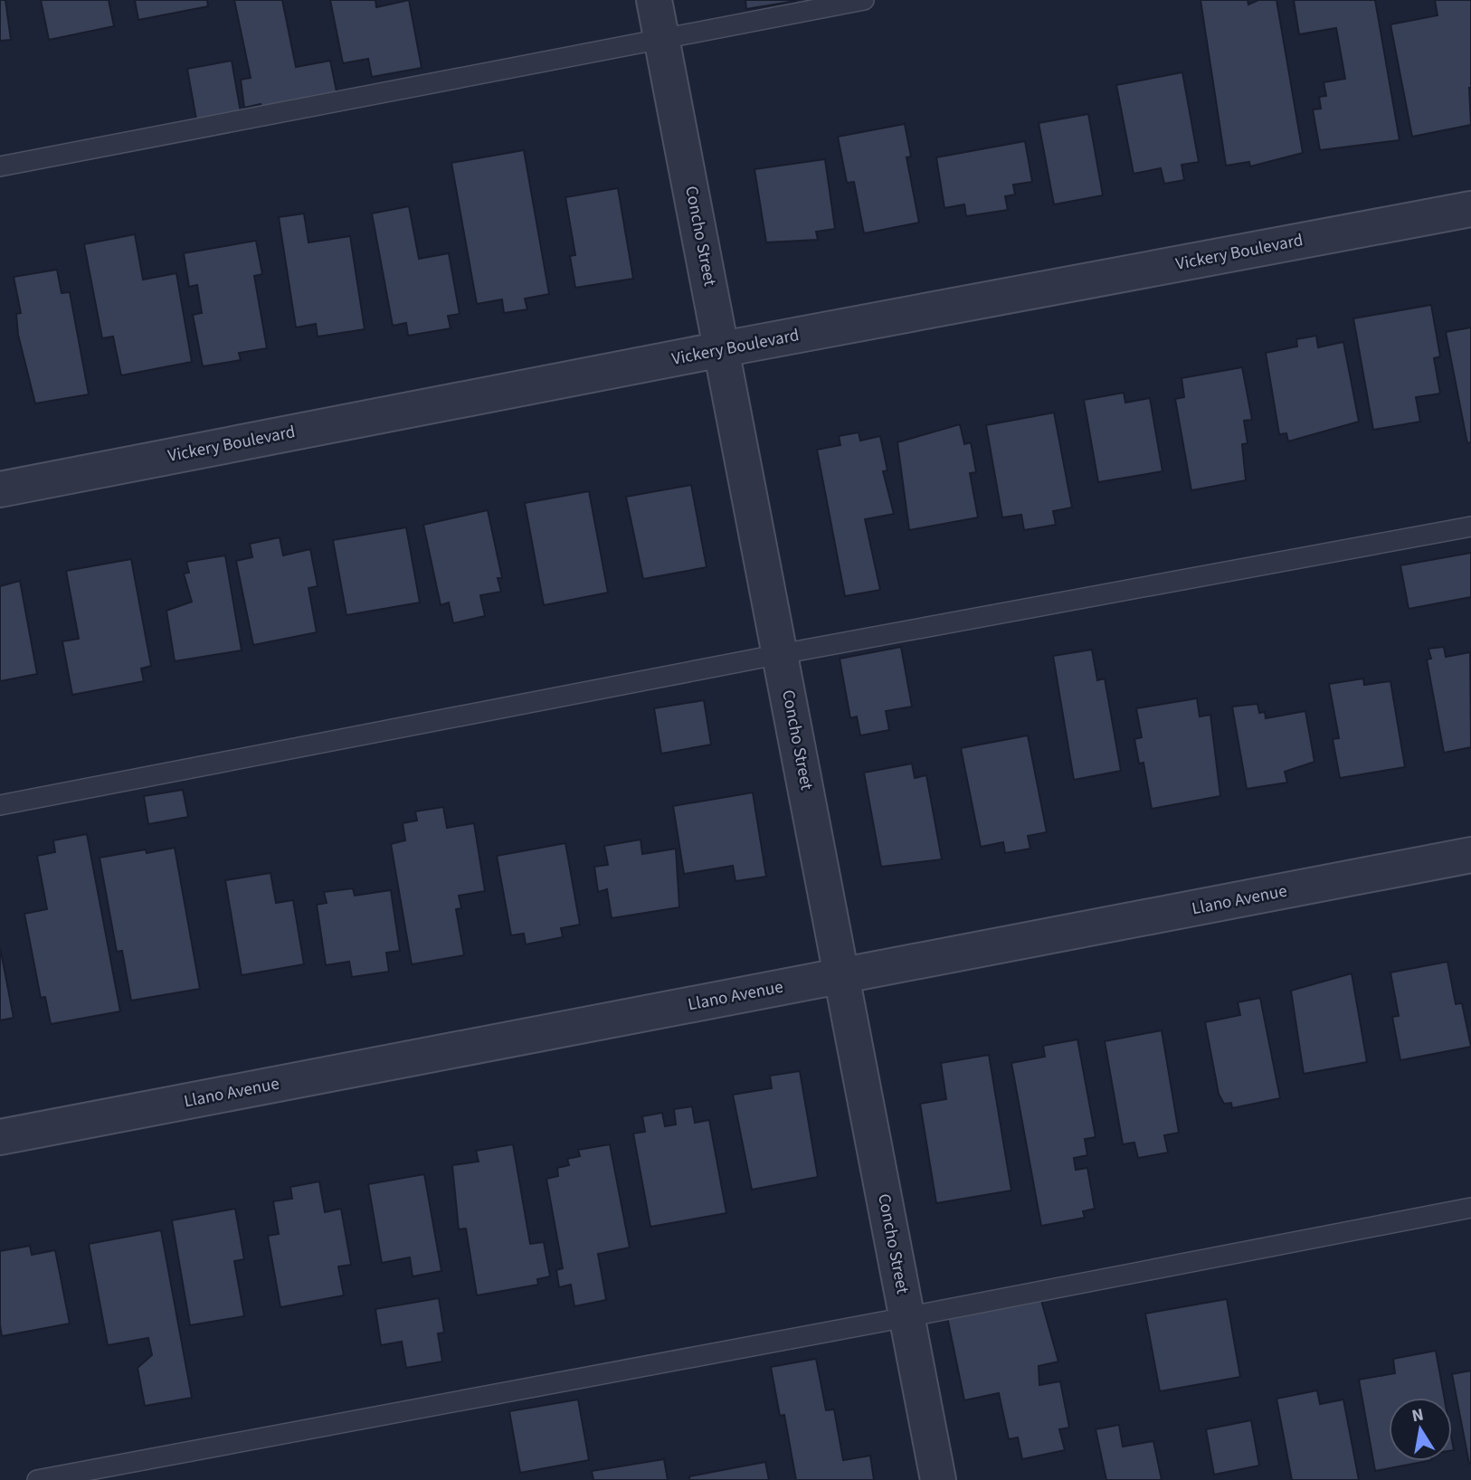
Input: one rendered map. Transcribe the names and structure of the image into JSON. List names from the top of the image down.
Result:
{
  "streets": {
    "street": ["Concho Street", "Vickery Boulevard", "Llano Avenue"]
  },
  "crossings": [
    ["Concho Street", "Vickery Boulevard"],
    ["Concho Street", "Llano Avenue"]
  ],
  "north": "top"
}
